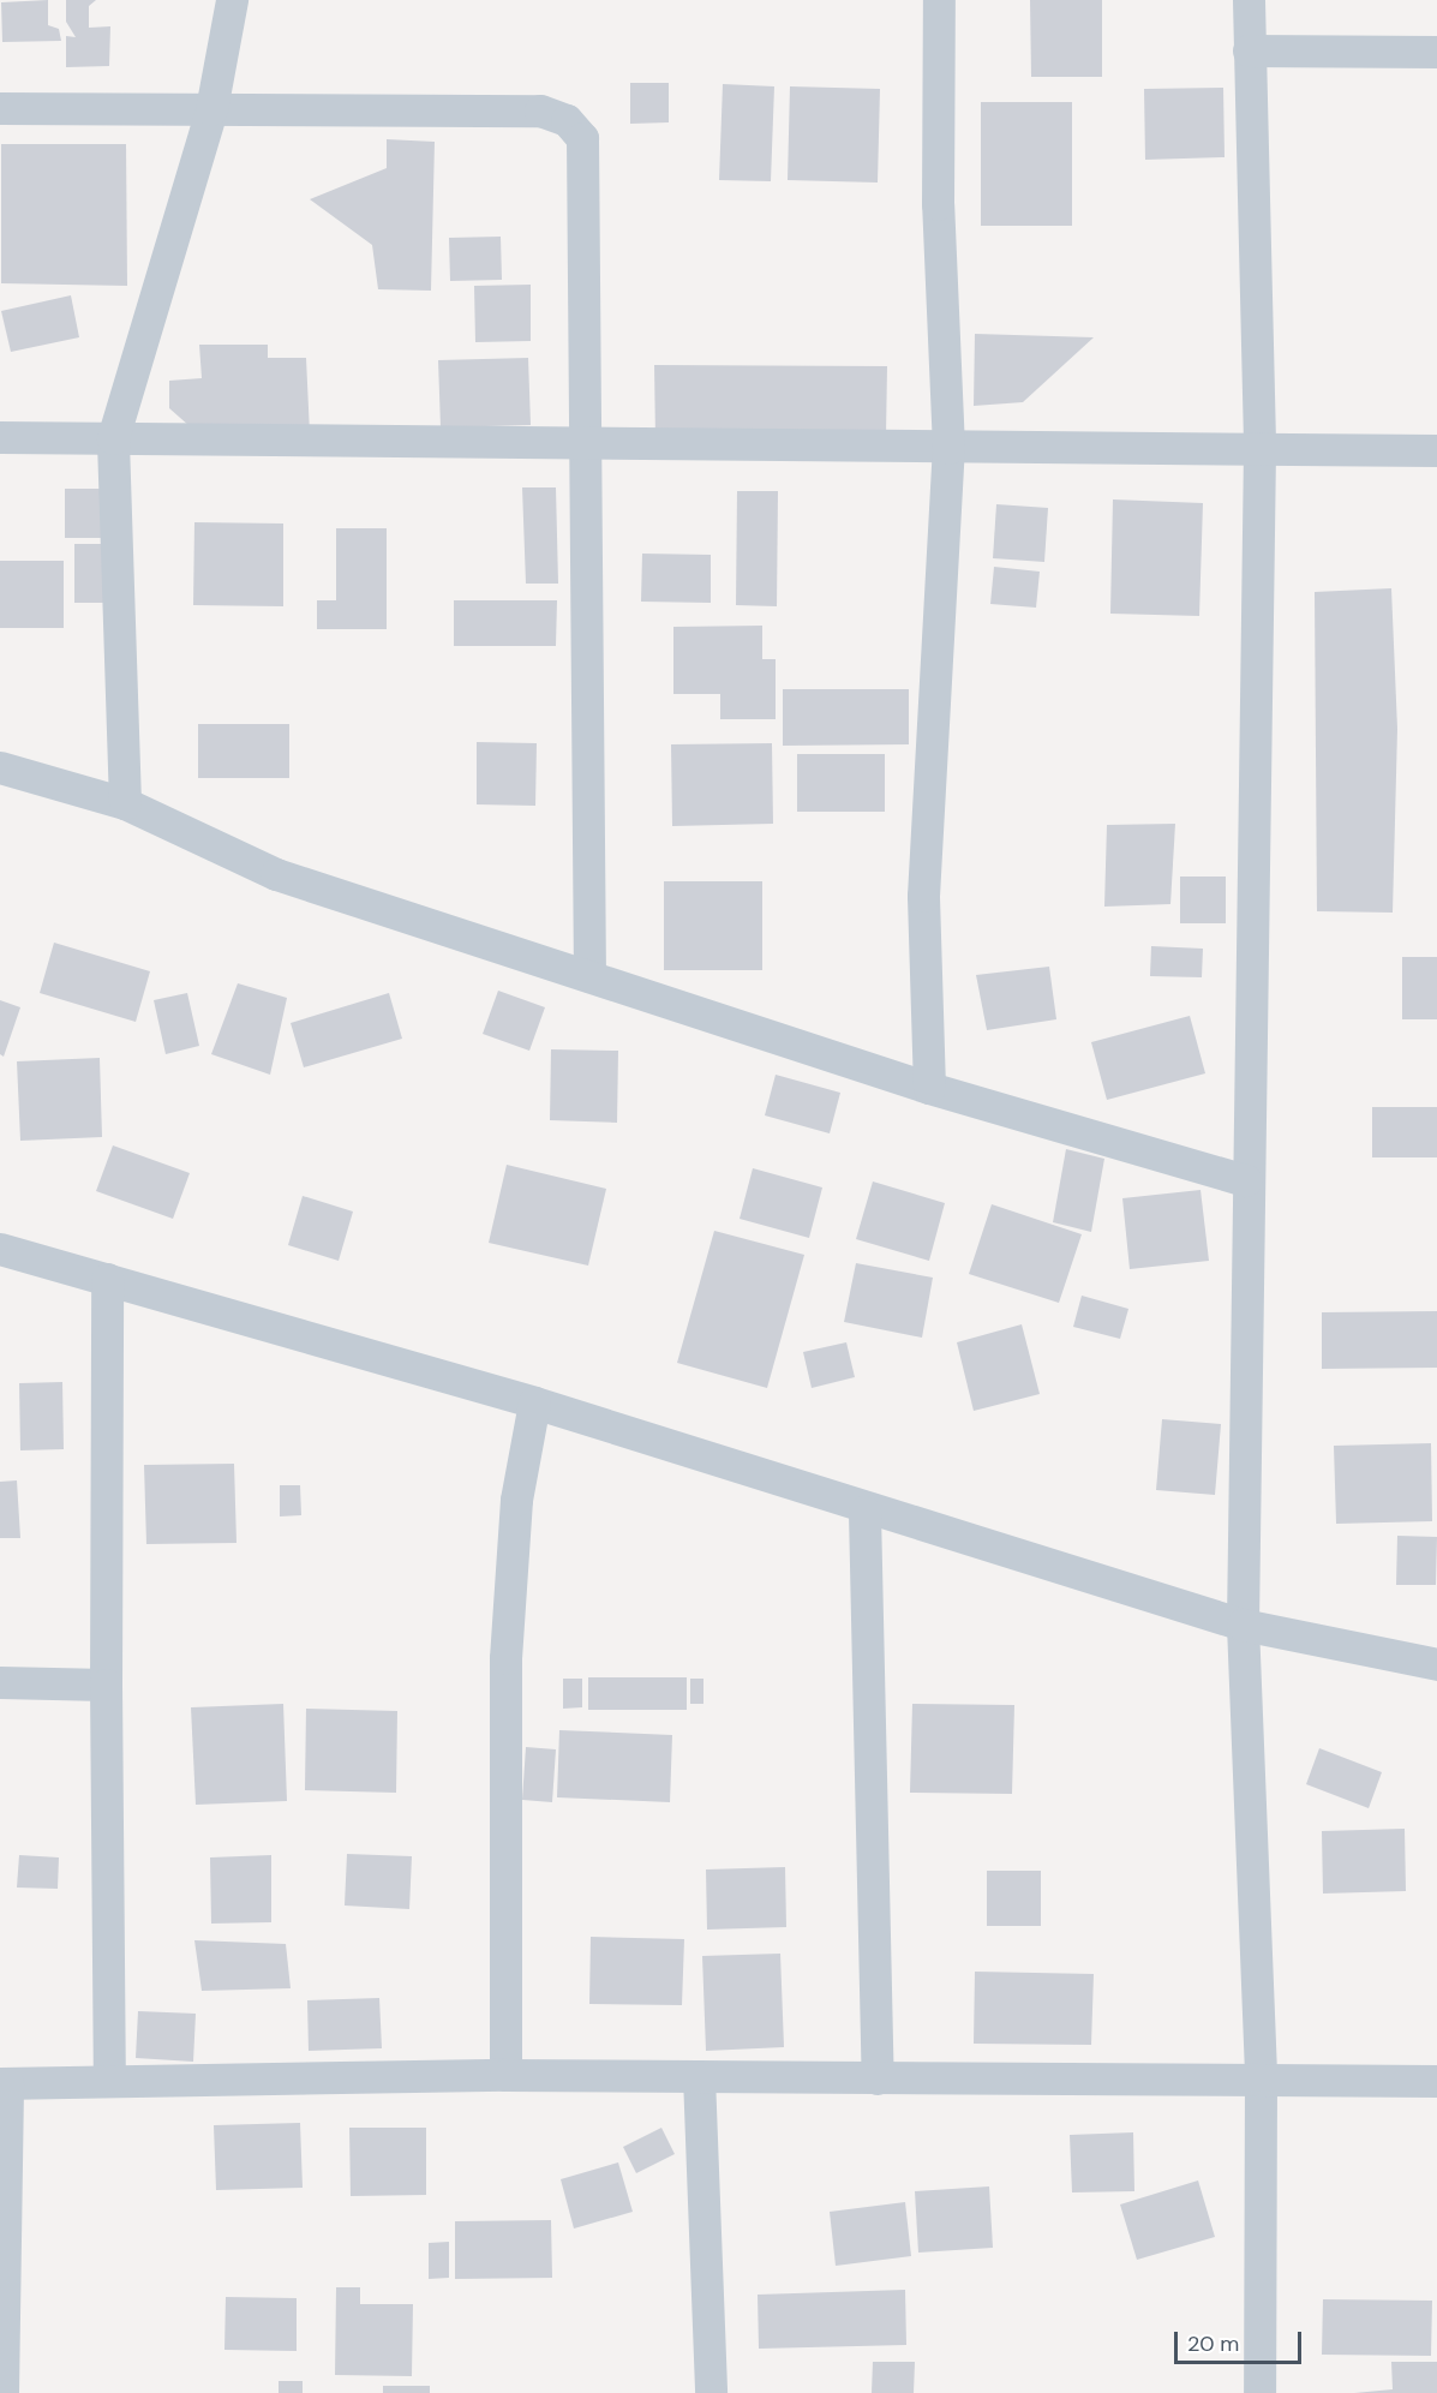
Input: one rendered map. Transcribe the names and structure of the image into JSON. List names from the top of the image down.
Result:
{
  "scale_bar": "20 m"
}
